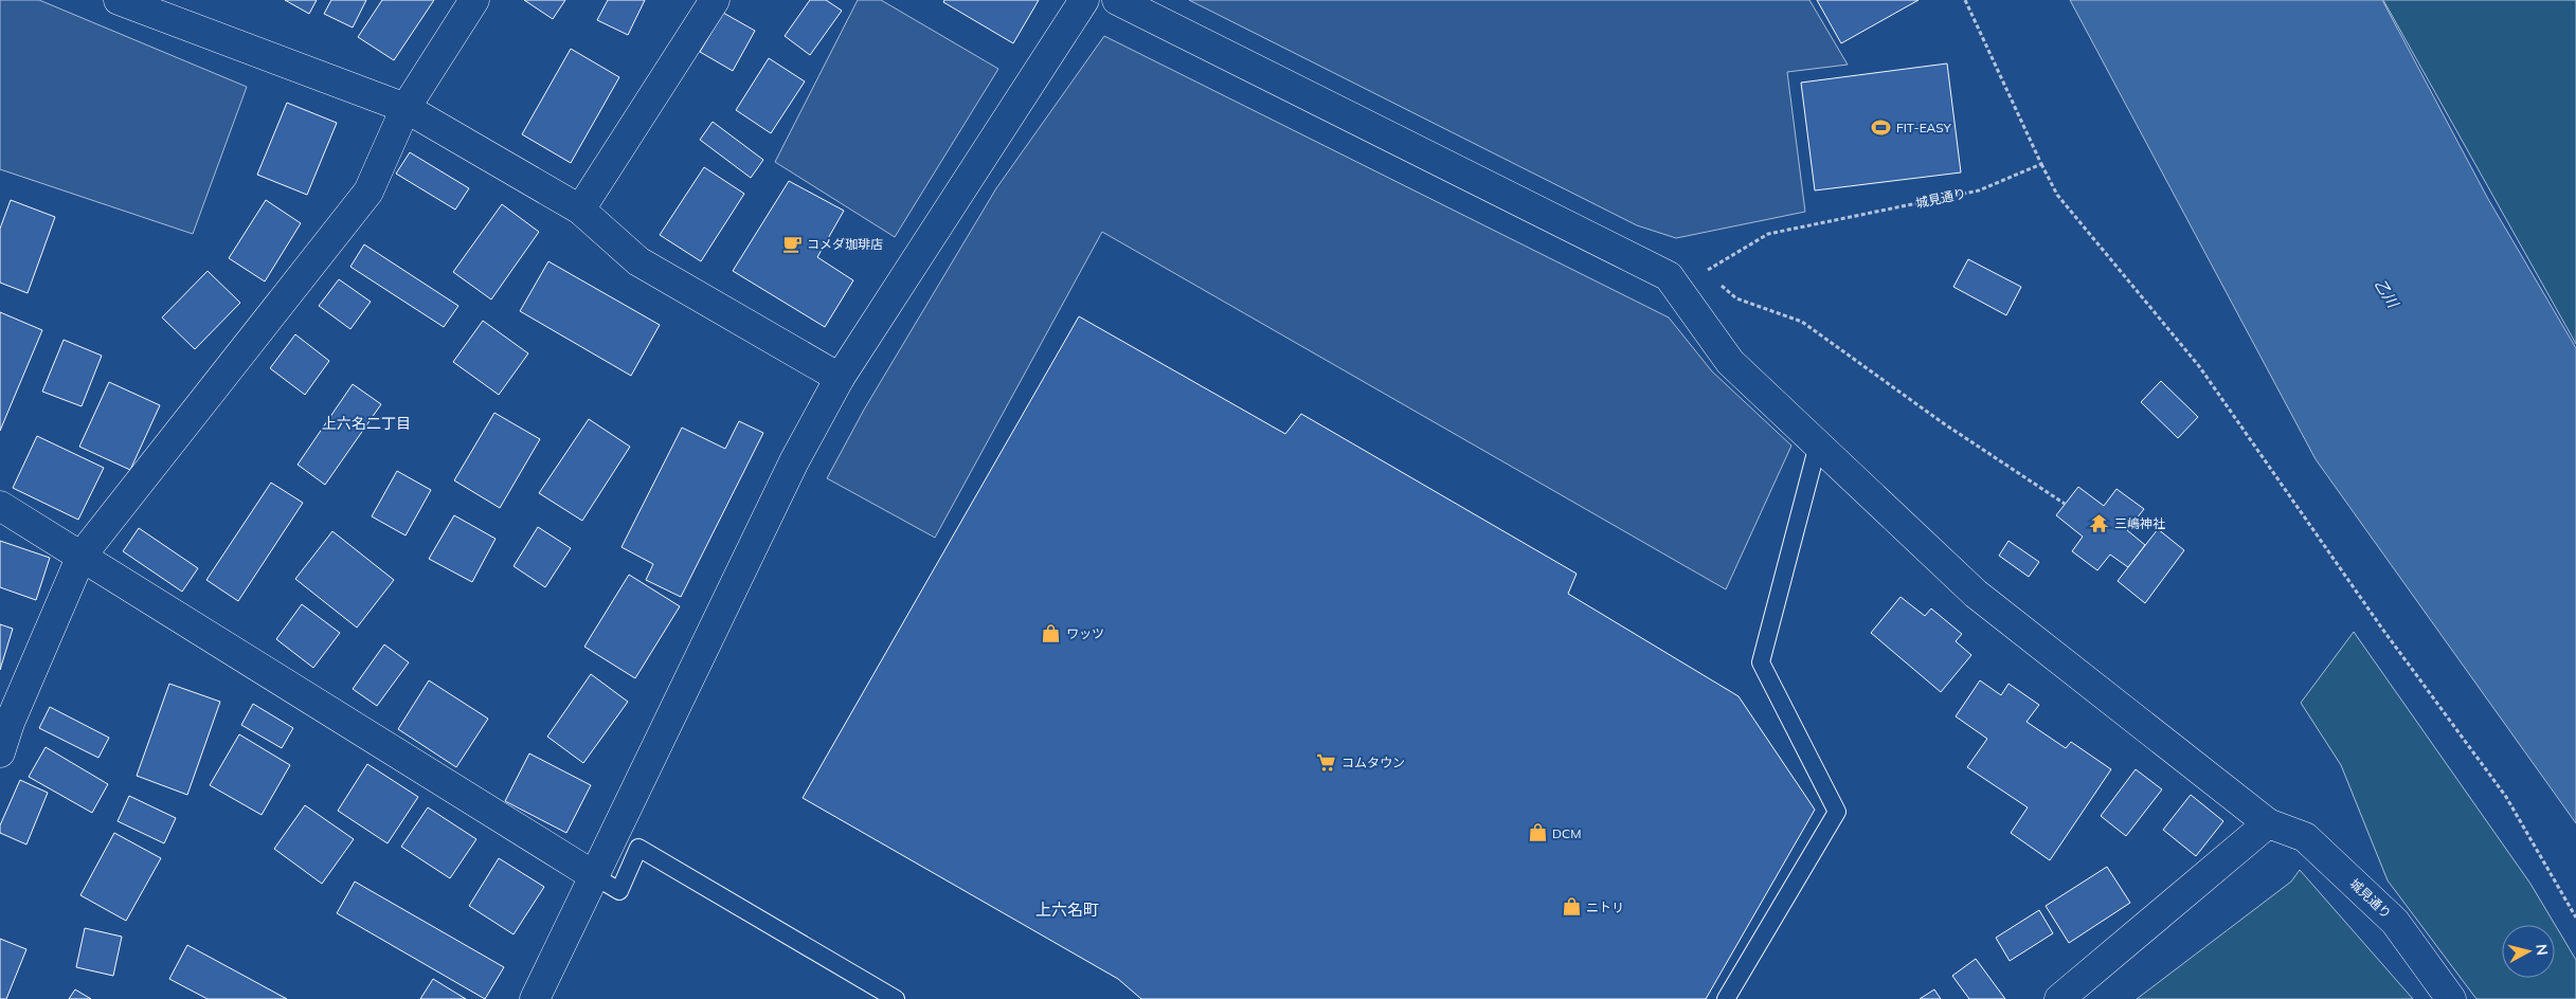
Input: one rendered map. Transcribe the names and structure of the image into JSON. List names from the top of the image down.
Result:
{
  "streets": {
    "street": ["城見通り"]
  },
  "districts": ["上六名二丁目", "上六名町"],
  "water": ["乙川"],
  "places": {
    "sports": ["FIT-EASY"],
    "cafe": ["コメダ珈琲店"],
    "temple": ["三嶋神社"],
    "shop": ["ワッツ", "DCM", "ニトリ"],
    "supermarket": ["コムタウン"]
  },
  "north": "right"
}
